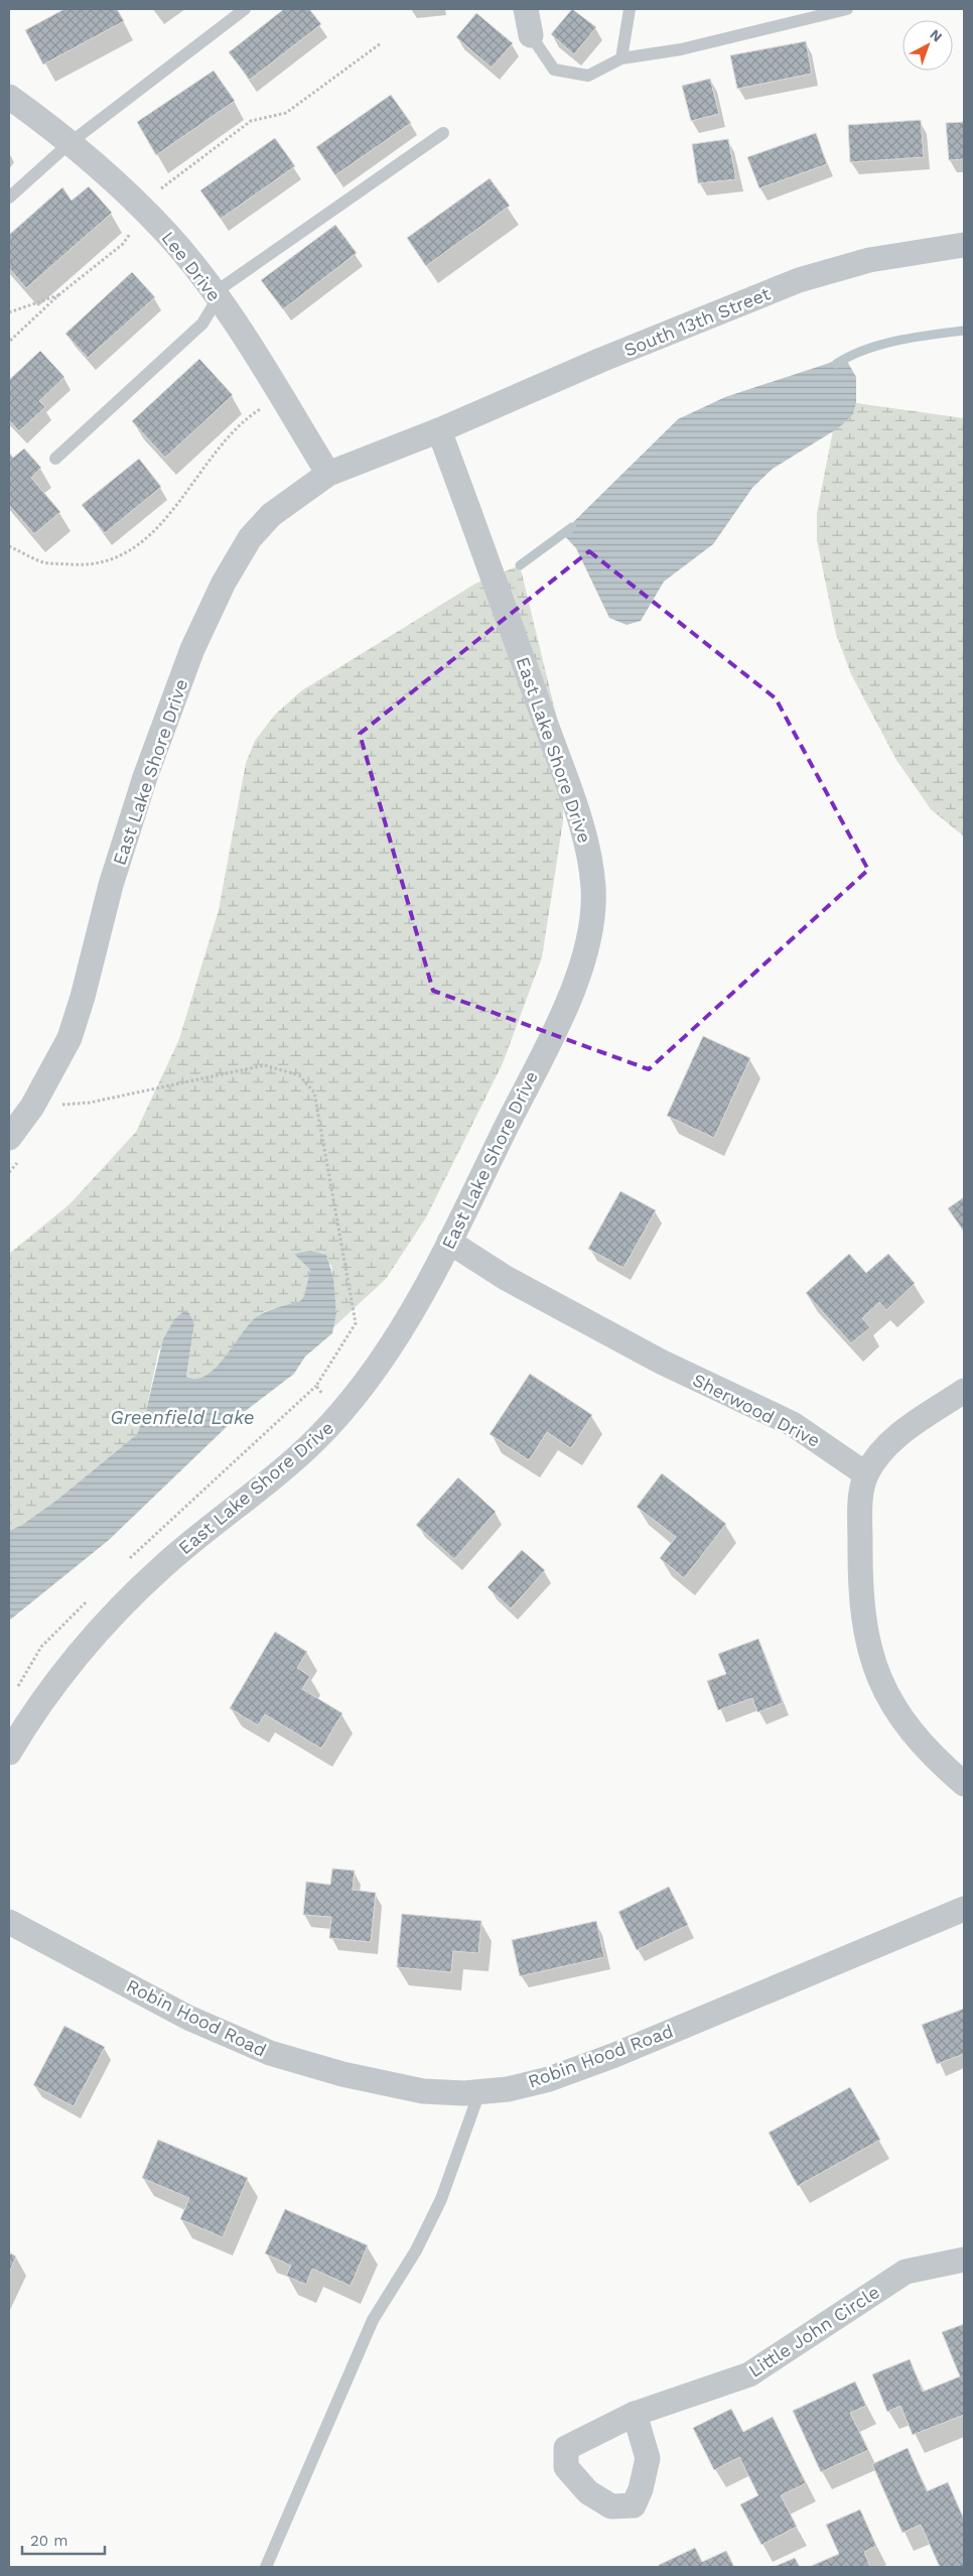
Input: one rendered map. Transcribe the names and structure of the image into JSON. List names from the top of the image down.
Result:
{
  "streets": {
    "street": [
      "Lee Drive",
      "South 13th Street",
      "East Lake Shore Drive",
      "Sherwood Drive",
      "Robin Hood Road",
      "Little John Circle"
    ]
  },
  "crossings": [
    ["Lee Drive", "East Lake Shore Drive"],
    ["South 13th Street", "East Lake Shore Drive"],
    ["East Lake Shore Drive", "Sherwood Drive"]
  ],
  "water": ["Greenfield Lake"],
  "scale_bar": "20 m",
  "north": "top right"
}
